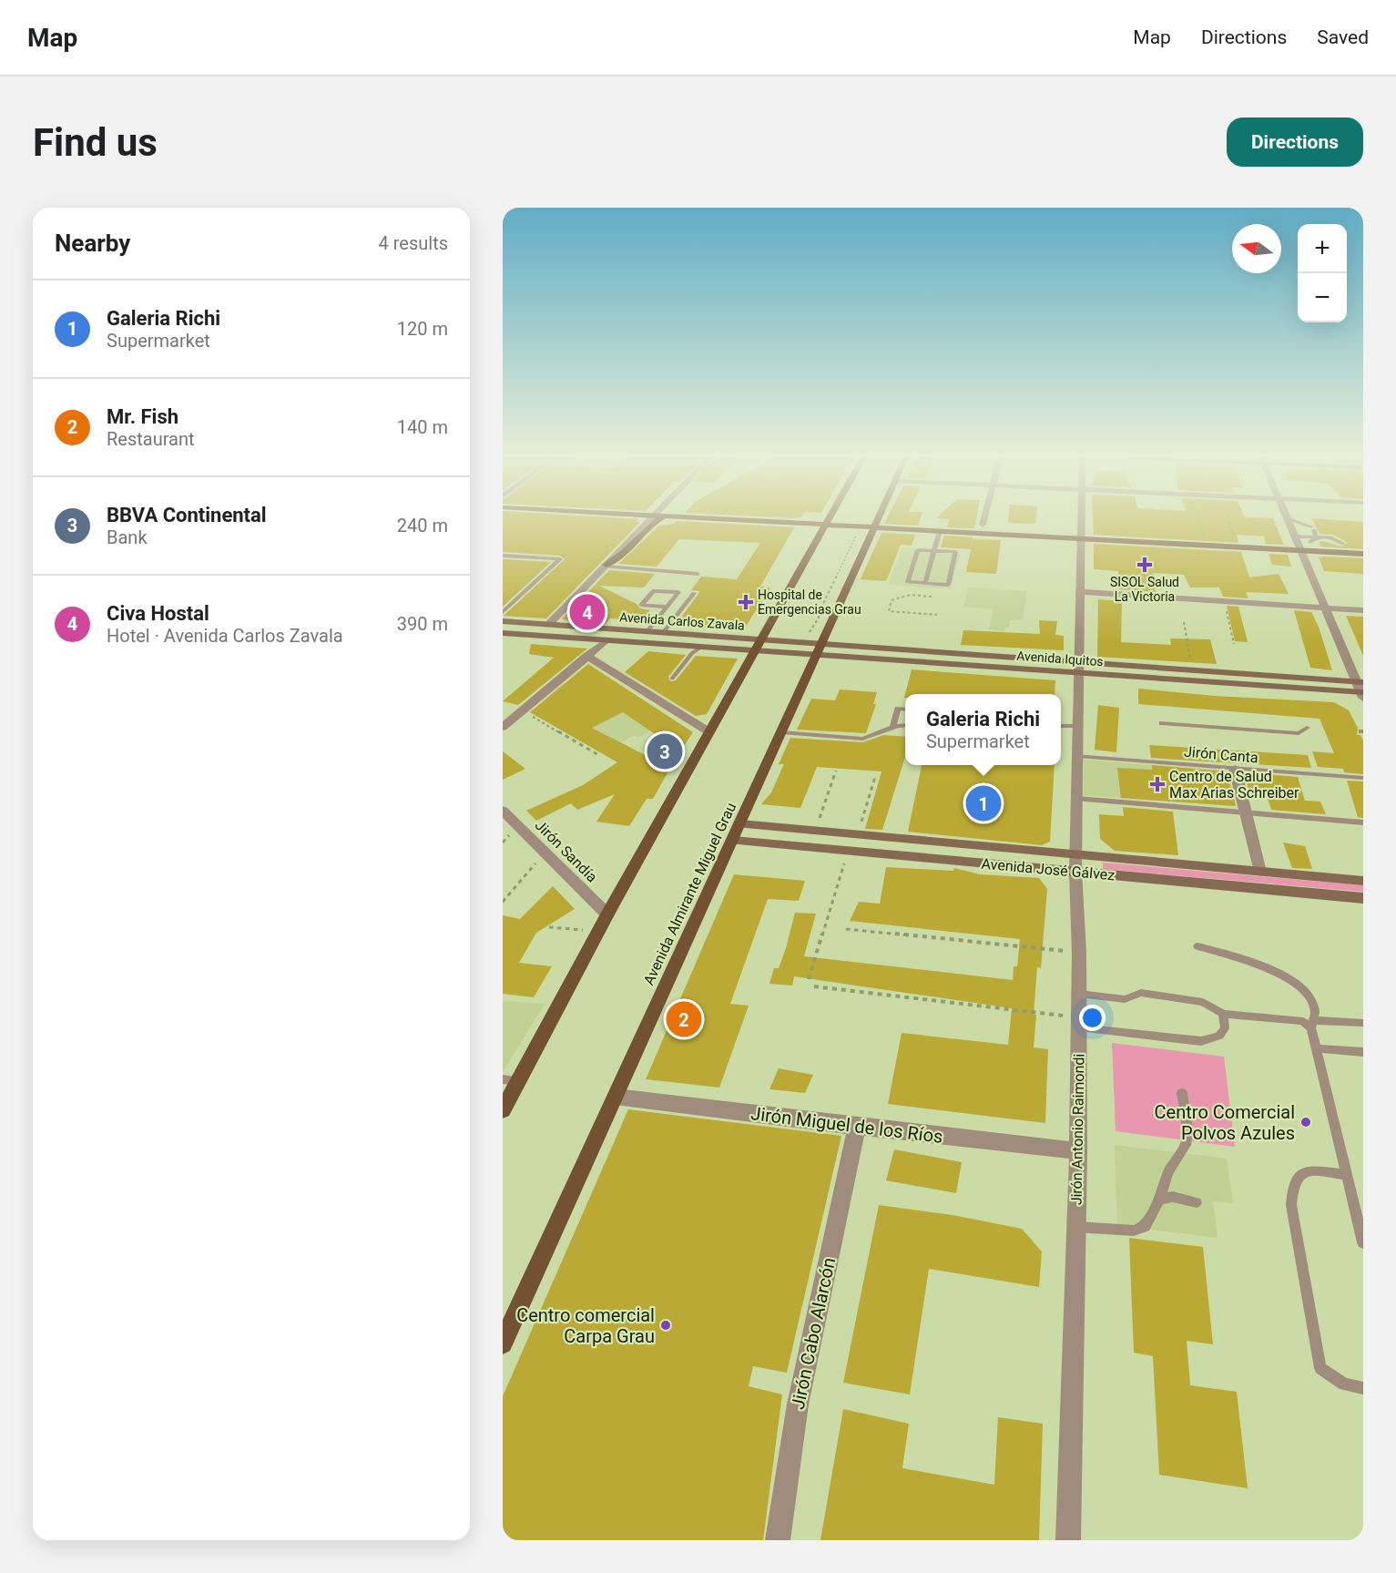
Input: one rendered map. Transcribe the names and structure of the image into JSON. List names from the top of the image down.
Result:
{
  "streets": {
    "main road": [
      "Avenida Carlos Zavala",
      "Avenida Iquitos",
      "Avenida José Gálvez",
      "Avenida Almirante Miguel Grau"
    ],
    "street": [
      "Jirón Sandía",
      "Jirón Miguel de los Ríos",
      "Jirón Antonio Raimondi",
      "Jirón Cabo Alarcón"
    ],
    "lane": ["Jirón Canta"]
  },
  "crossings": [
    ["Avenida Carlos Zavala", "Avenida Iquitos"],
    ["Avenida Iquitos", "Avenida Almirante Miguel Grau"],
    ["Avenida Iquitos", "Jirón Antonio Raimondi"],
    ["Jirón Canta", "Jirón Antonio Raimondi"],
    ["Avenida José Gálvez", "Avenida Almirante Miguel Grau"],
    ["Avenida José Gálvez", "Jirón Antonio Raimondi"],
    ["Avenida Almirante Miguel Grau", "Jirón Miguel de los Ríos"],
    ["Jirón Miguel de los Ríos", "Jirón Antonio Raimondi"],
    ["Jirón Miguel de los Ríos", "Jirón Cabo Alarcón"]
  ],
  "places": {
    "health": ["SISOL Salud La Victoria", "Hospital de Emergencias Grau", "Centro de Salud Max Arias Schreiber"],
    "other": ["Centro Comercial Polvos Azules", "Centro comercial Carpa Grau"]
  },
  "north": "left",
  "page": {
    "header": "Map",
    "nav": ["Map", "Directions", "Saved"],
    "buttons": "Directions",
    "title": "Find us",
    "heading": ["Nearby", "4 results"],
    "map_buttons": ["+", "−"],
    "list": [
      {
        "mark": "1",
        "name": "Galeria Richi",
        "note": "Supermarket",
        "value": "120 m"
      },
      {
        "mark": "2",
        "name": "Mr. Fish",
        "note": "Restaurant",
        "value": "140 m"
      },
      {
        "mark": "3",
        "name": "BBVA Continental",
        "note": "Bank",
        "value": "240 m"
      },
      {
        "mark": "4",
        "name": "Civa Hostal",
        "note": "Hotel · Avenida Carlos Zavala",
        "value": "390 m"
      }
    ],
    "pins": [
      "4",
      "3",
      "1",
      "2"
    ],
    "popup": ["Galeria Richi", "Supermarket"]
  }
}
